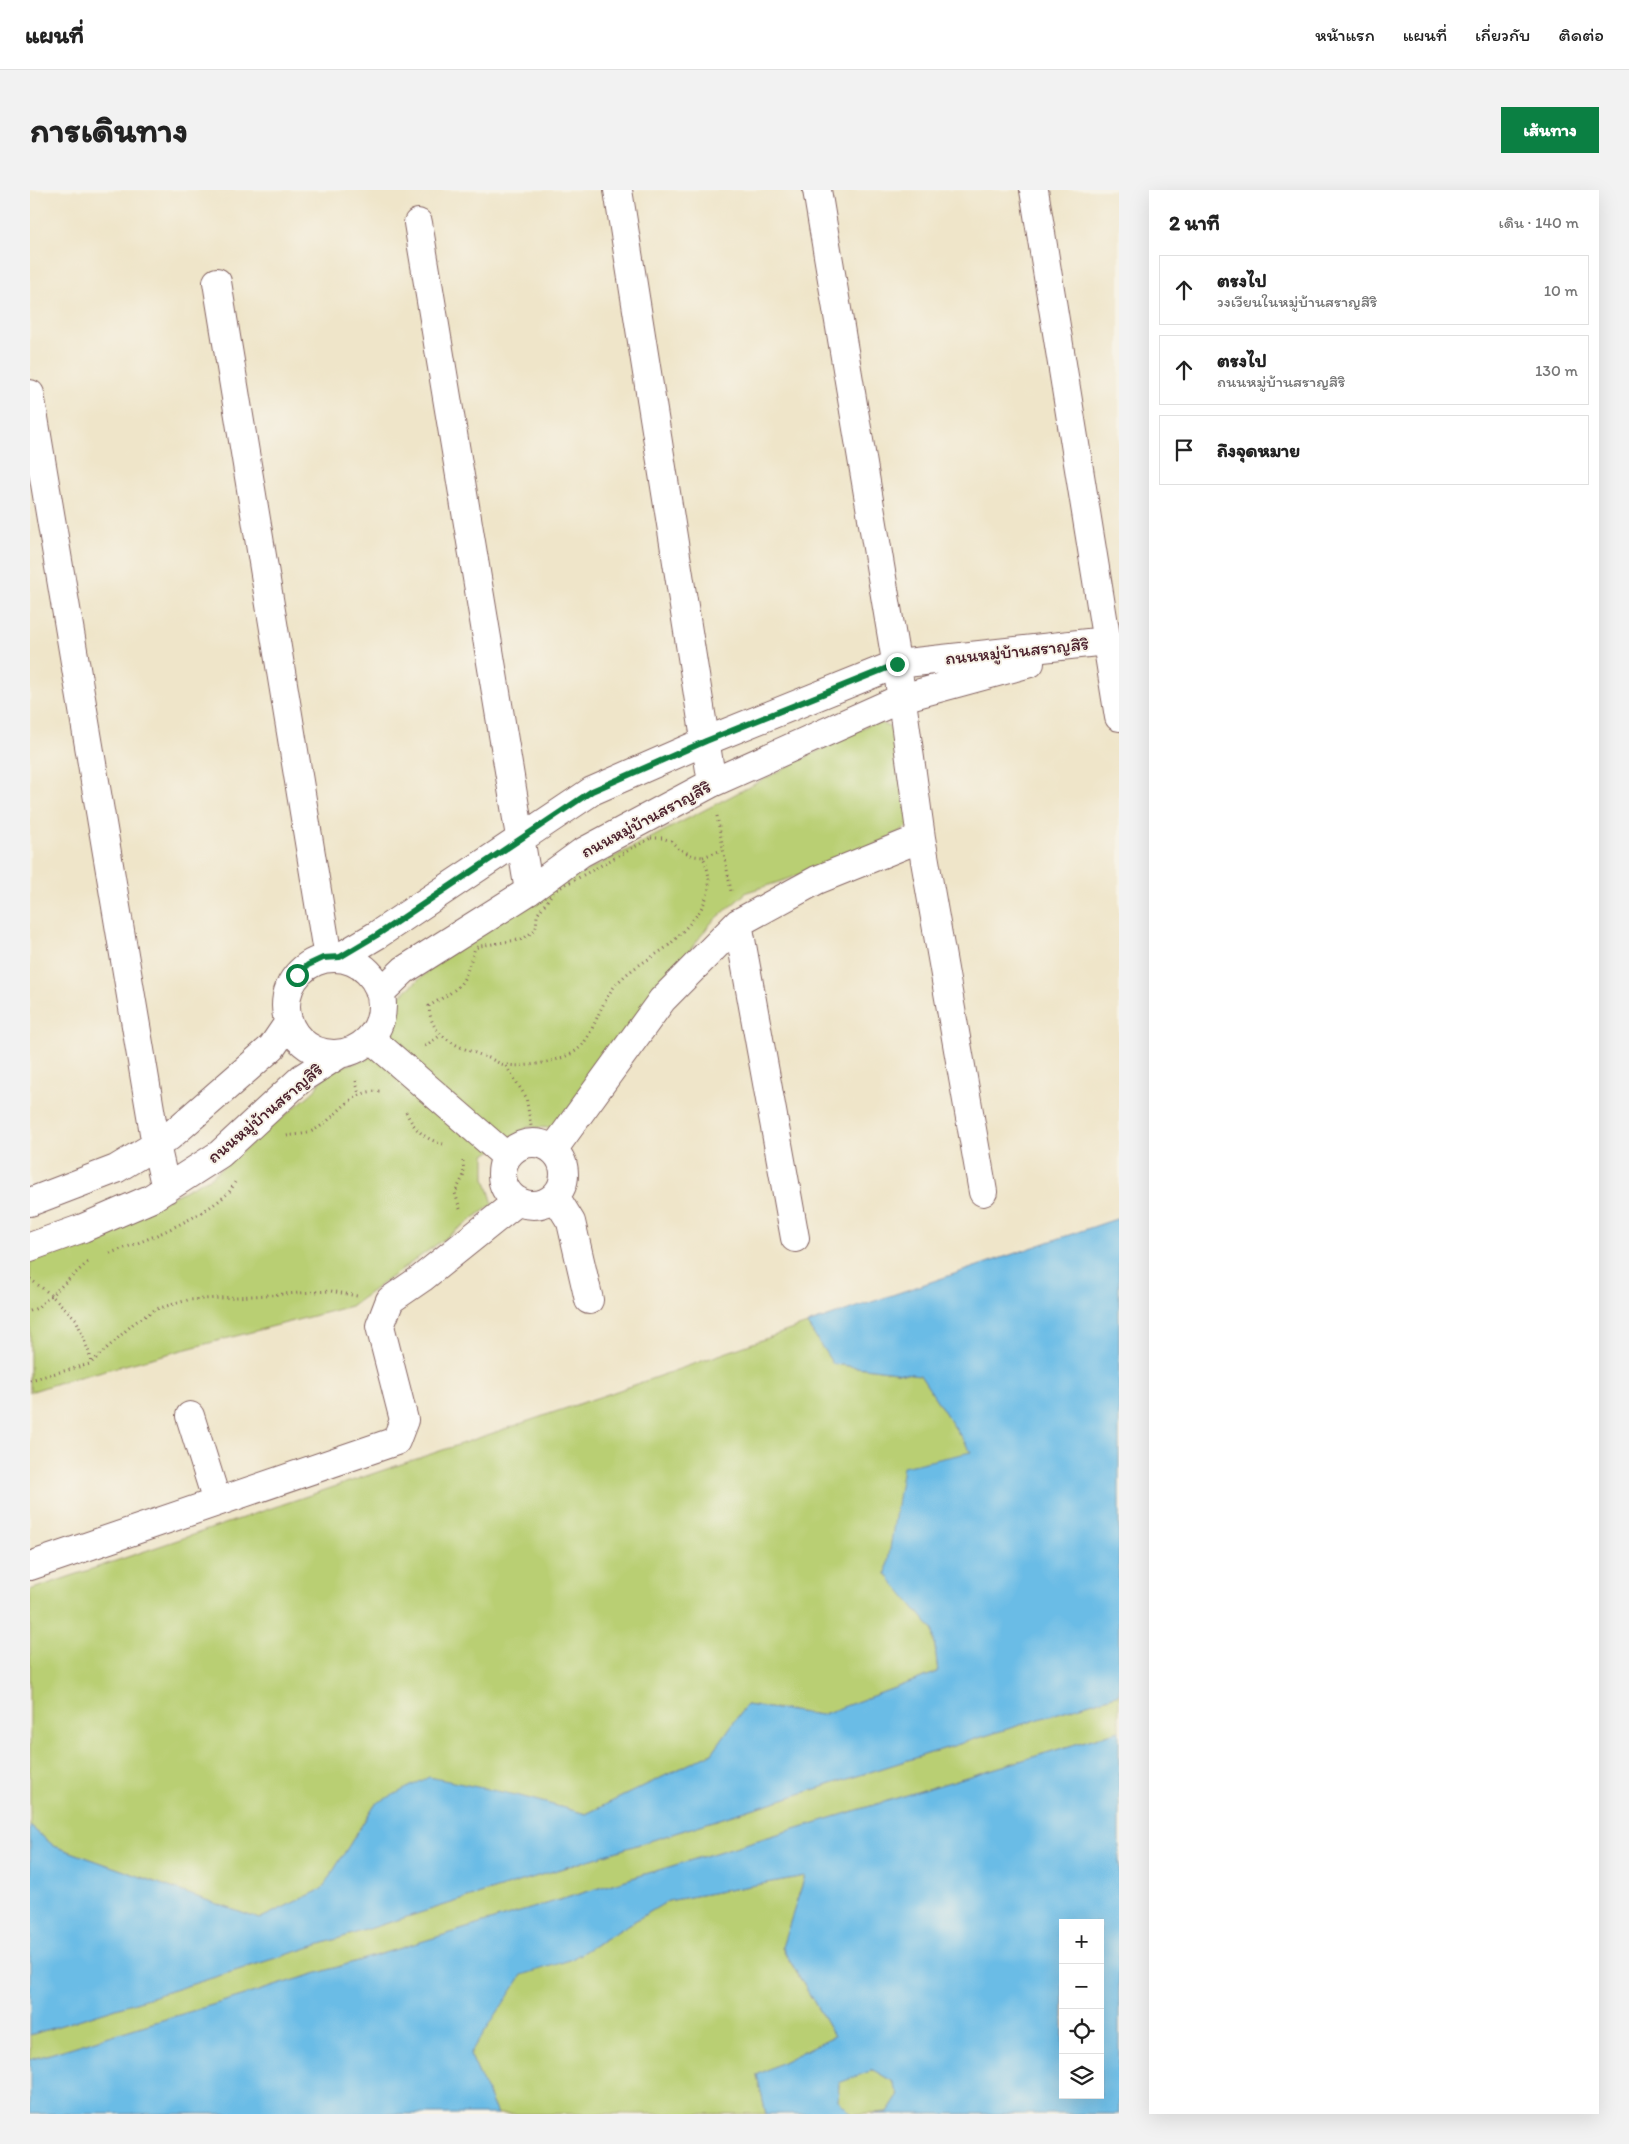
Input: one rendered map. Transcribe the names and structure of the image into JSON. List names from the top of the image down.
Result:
{
  "streets": {
    "street": ["ถนนหมู่บ้านสราญสิริ"]
  },
  "page": {
    "header": "แผนที่",
    "nav": [
      "หน้าแรก",
      "แผนที่",
      "เกี่ยวกับ",
      "ติดต่อ"
    ],
    "buttons": "เส้นทาง",
    "title": "การเดินทาง",
    "heading": ["2 นาที", "เดิน · 140 m"],
    "list": [
      ["ตรงไป", "วงเวียนในหมู่บ้านสราญสิริ", "10 m"],
      ["ตรงไป", "ถนนหมู่บ้านสราญสิริ", "130 m"],
      "ถึงจุดหมาย"
    ],
    "map_buttons": ["+", "−"]
  }
}
